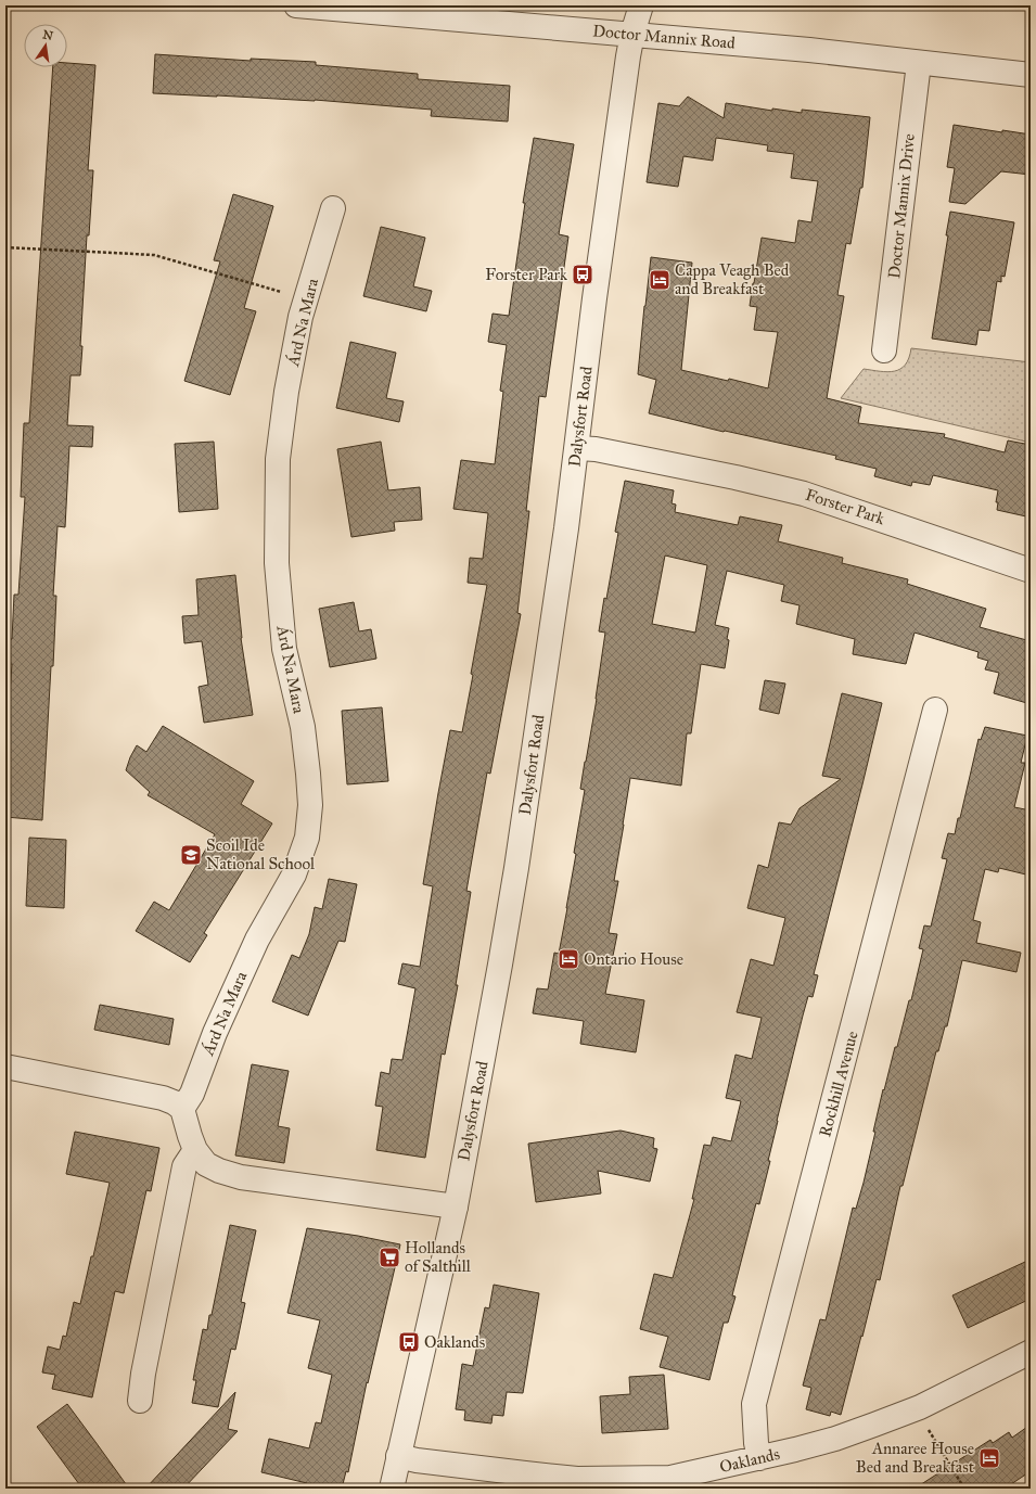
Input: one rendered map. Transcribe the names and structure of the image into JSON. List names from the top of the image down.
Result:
{
  "streets": {
    "street": [
      "Doctor Mannix Road",
      "Doctor Mannix Drive",
      "Árd Na Mara",
      "Dalysfort Road",
      "Forster Park",
      "Rockhill Avenue",
      "Oaklands"
    ]
  },
  "crossings": [
    ["Doctor Mannix Road", "Doctor Mannix Drive"],
    ["Doctor Mannix Road", "Dalysfort Road"],
    ["Dalysfort Road", "Forster Park"],
    ["Dalysfort Road", "Oaklands"],
    ["Rockhill Avenue", "Oaklands"]
  ],
  "places": {
    "bus stop": ["Forster Park", "Oaklands"],
    "hotel": ["Cappa Veagh Bed and Breakfast", "Ontario House", "Annaree House Bed and Breakfast"],
    "school or university": ["Scoil Ide National School"],
    "supermarket": ["Hollands of Salthill"]
  },
  "north": "top"
}
